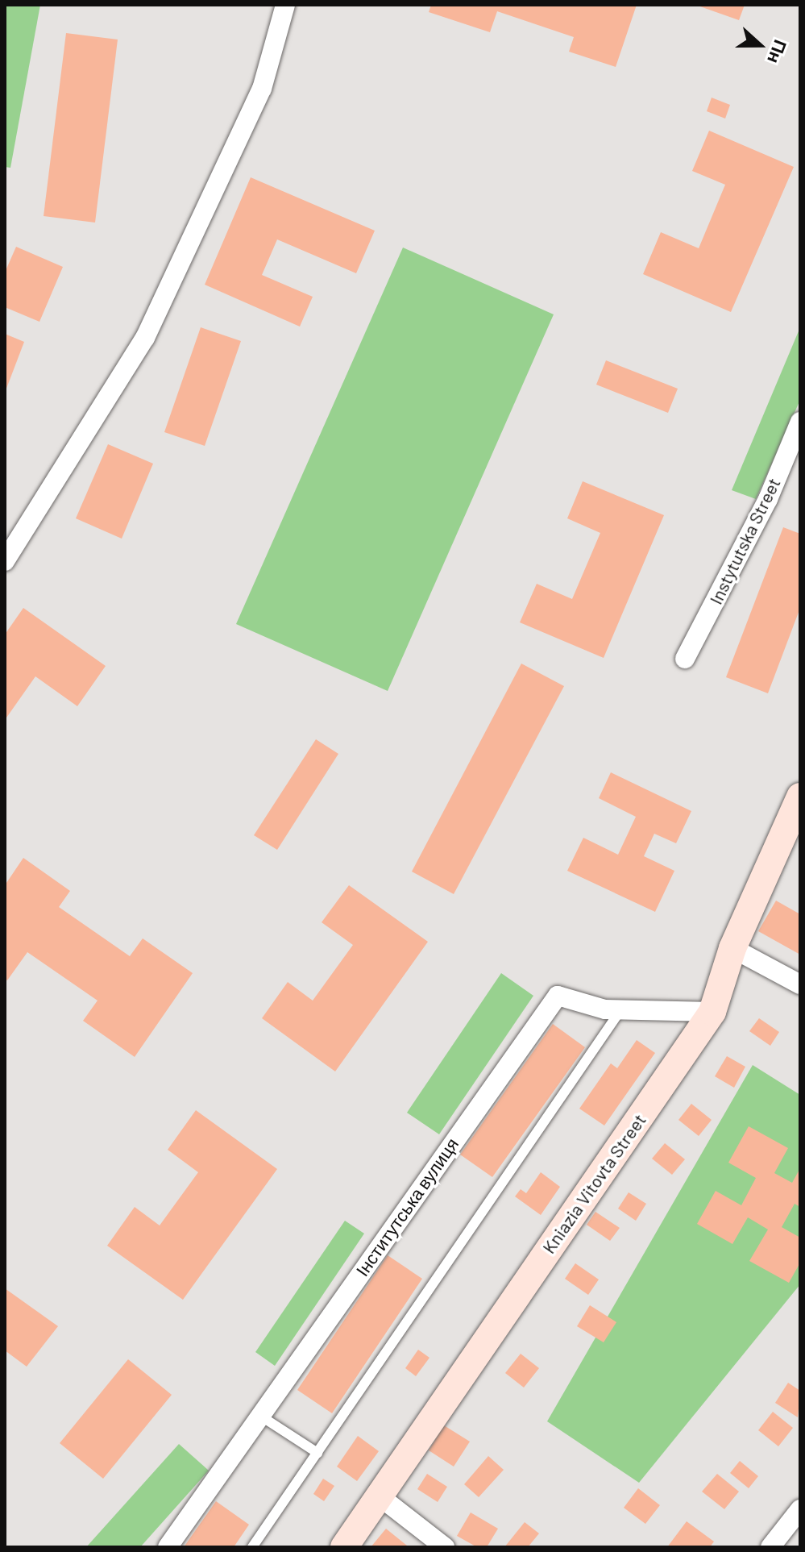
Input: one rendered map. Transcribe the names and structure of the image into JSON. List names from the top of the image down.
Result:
{
  "streets": {
    "street": ["Instytutska Street", "Kniazia Vitovta Street", "Інститутська вулиця"]
  },
  "crossings": [
    ["Kniazia Vitovta Street", "Інститутська вулиця"]
  ],
  "north": "right"
}
